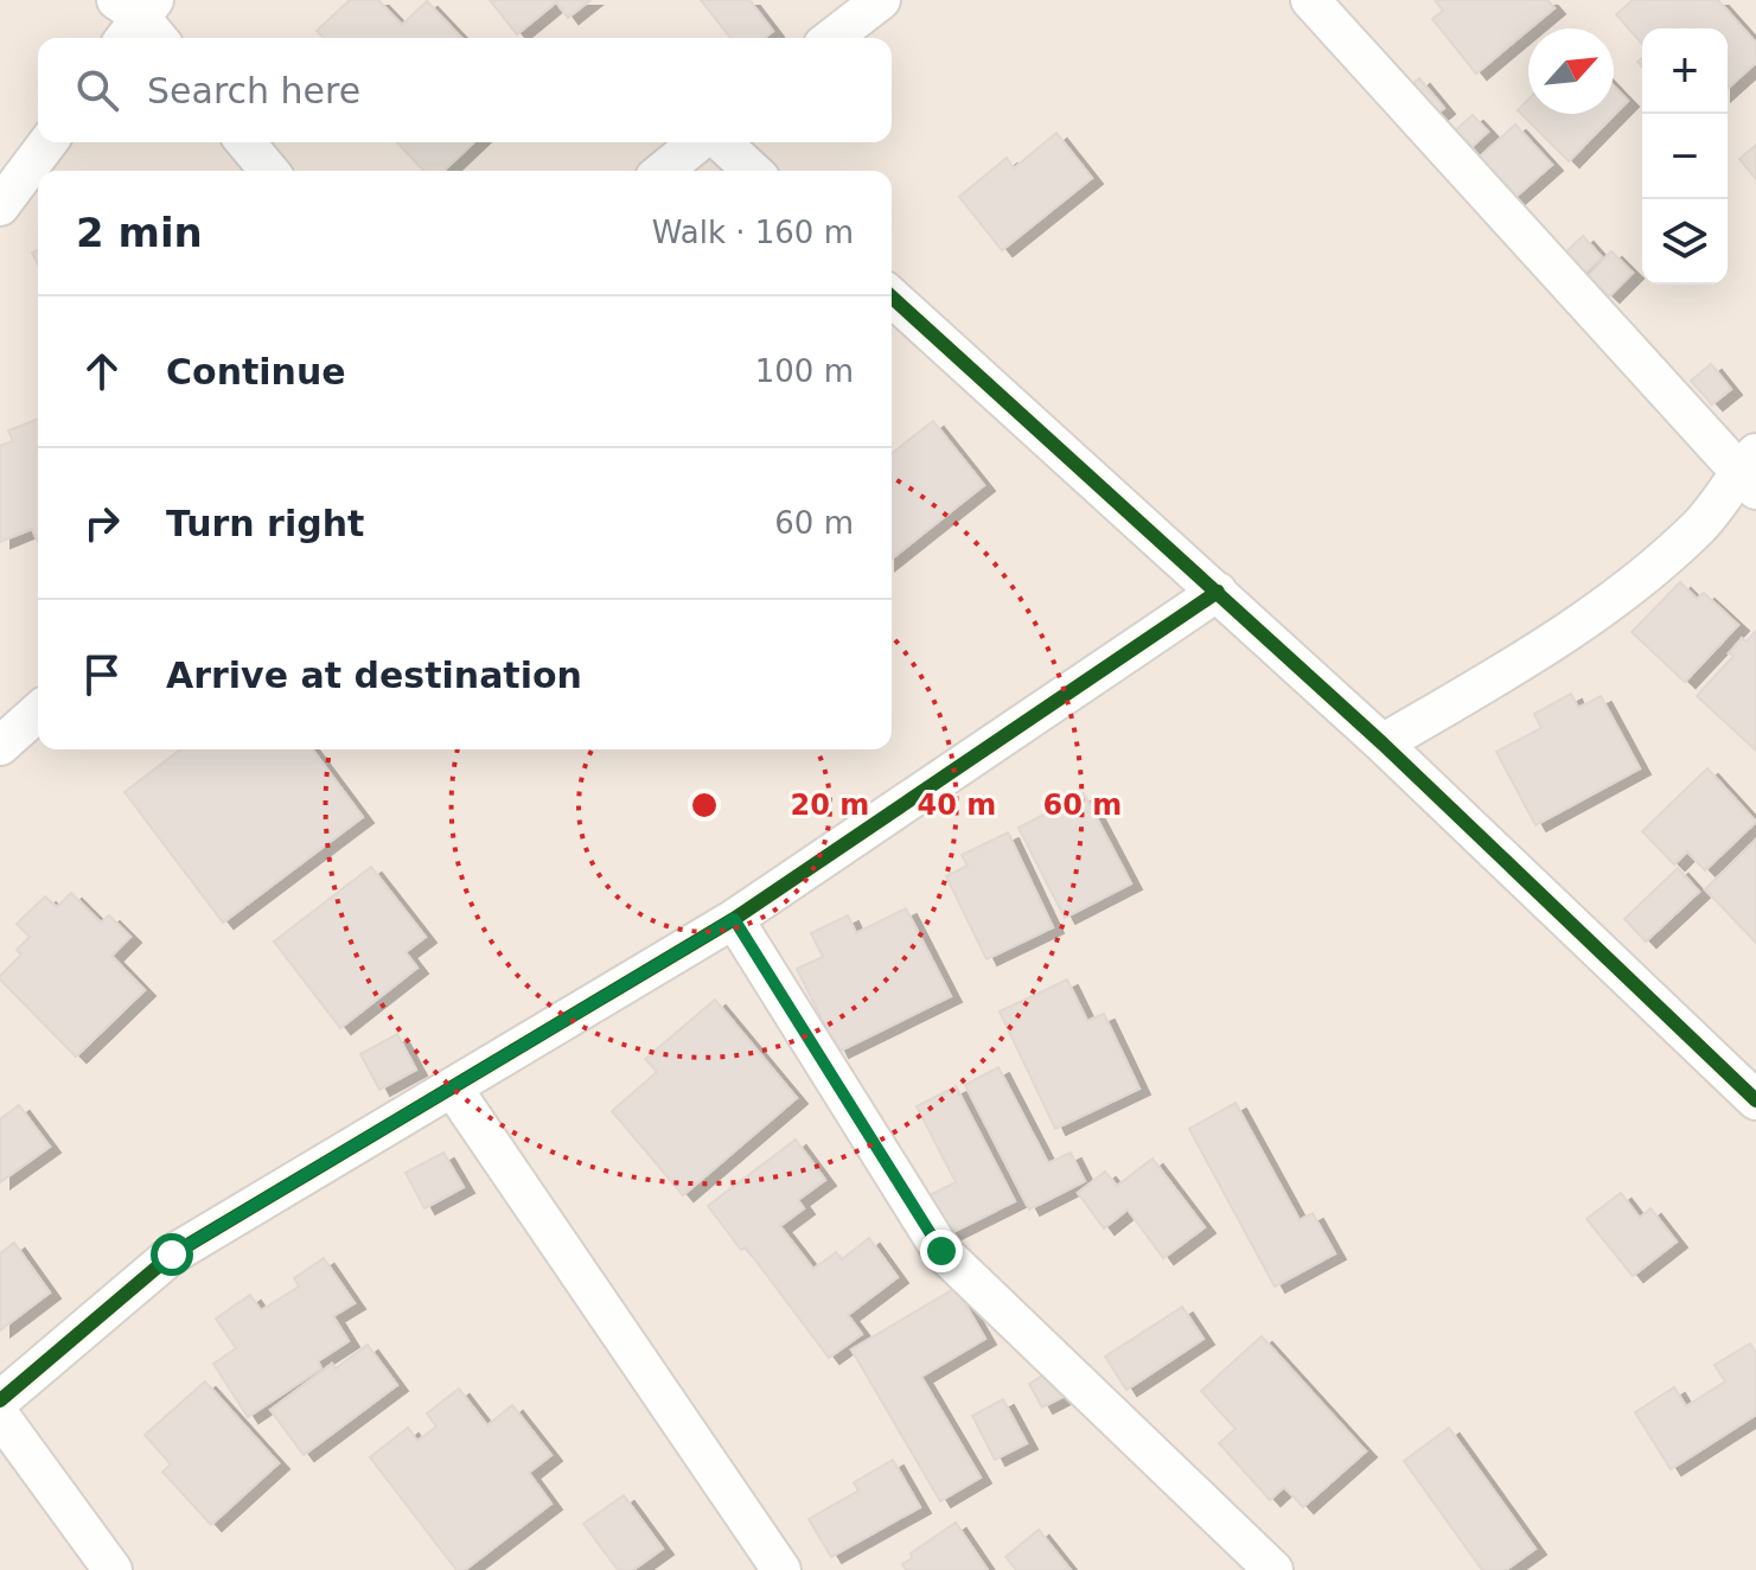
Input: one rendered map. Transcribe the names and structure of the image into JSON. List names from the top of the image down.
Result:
{
  "north": "top right",
  "page": {
    "map_buttons": ["+", "−"],
    "search": "Search here",
    "heading": ["2 min", "Walk · 160 m"],
    "list": [
      ["Continue", "100 m"],
      ["Turn right", "60 m"],
      "Arrive at destination"
    ]
  },
  "rings": ["20 m", "40 m", "60 m"]
}
